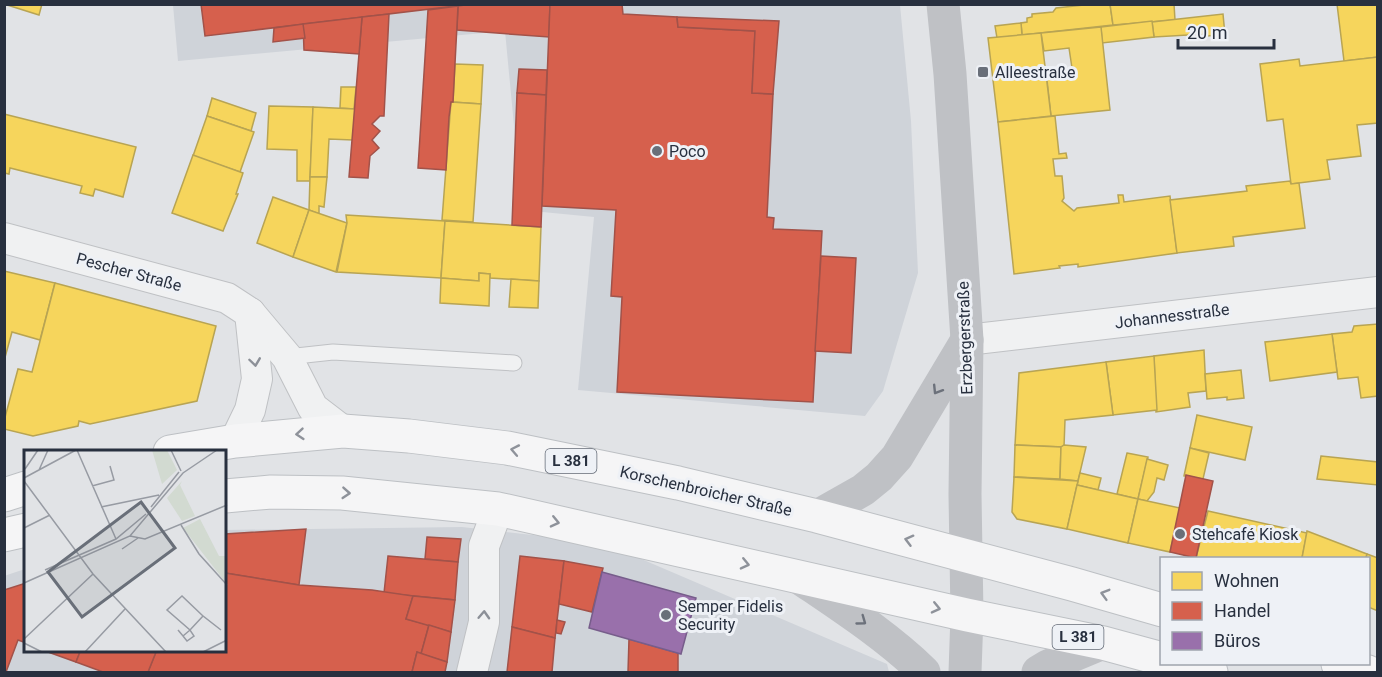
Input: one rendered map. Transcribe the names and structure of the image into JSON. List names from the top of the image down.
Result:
{
  "streets": {
    "main road": ["Erzbergerstraße", "L 381", "Korschenbroicher Straße"],
    "street": ["Pescher Straße", "Johannesstraße"]
  },
  "crossings": [
    ["Pescher Straße", "Korschenbroicher Straße"],
    ["Johannesstraße", "Erzbergerstraße"],
    ["Erzbergerstraße", "L 381"],
    ["Erzbergerstraße", "Korschenbroicher Straße"]
  ],
  "places": {
    "transit": ["Alleestraße"],
    "other": ["Poco", "Stehcafé Kiosk", "Semper Fidelis Security"]
  },
  "legend": ["Wohnen", "Handel", "Büros"],
  "scale_bar": "20 m"
}
